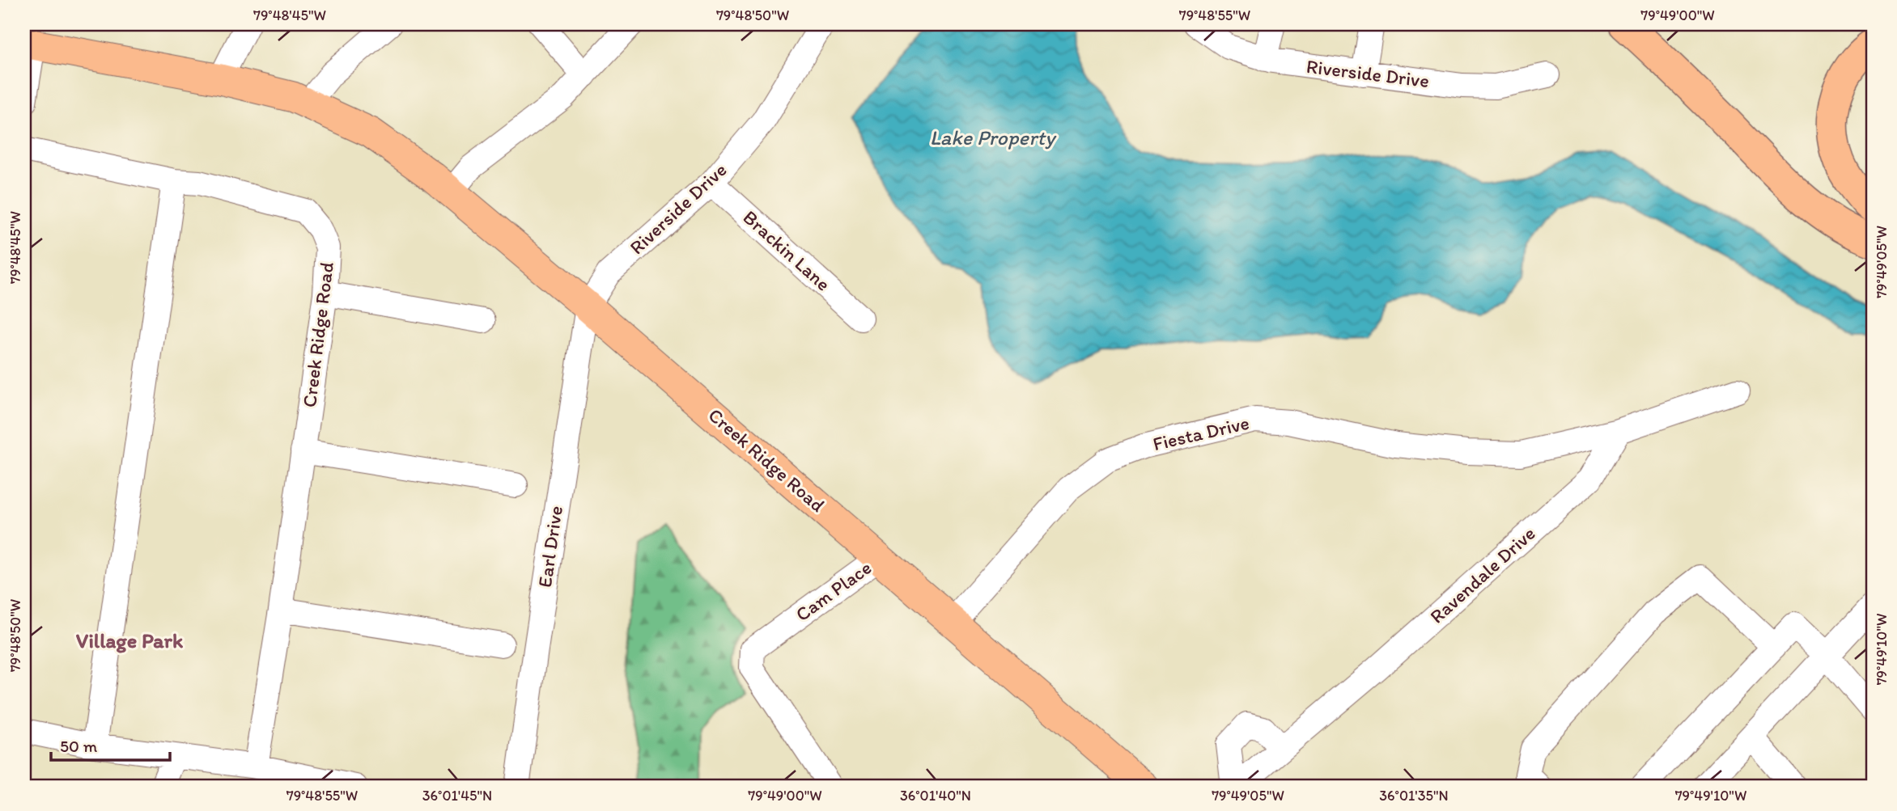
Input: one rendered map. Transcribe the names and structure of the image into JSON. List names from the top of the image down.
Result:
{
  "streets": {
    "main road": ["Creek Ridge Road"],
    "street": [
      "Riverside Drive",
      "Brackin Lane",
      "Fiesta Drive",
      "Earl Drive",
      "Ravendale Drive",
      "Cam Place"
    ]
  },
  "crossings": [
    ["Riverside Drive", "Brackin Lane"],
    ["Riverside Drive", "Creek Ridge Road"],
    ["Riverside Drive", "Earl Drive"],
    ["Creek Ridge Road", "Fiesta Drive"],
    ["Creek Ridge Road", "Earl Drive"],
    ["Creek Ridge Road", "Cam Place"],
    ["Fiesta Drive", "Ravendale Drive"]
  ],
  "districts": ["Village Park"],
  "water": ["Lake Property"],
  "scale_bar": "50 m",
  "coordinates": [
    "79°48'45\"W",
    "79°48'50\"W",
    "79°48'55\"W",
    "79°49'00\"W",
    "79°49'05\"W",
    "79°49'10\"W",
    "36°01'45\"N",
    "36°01'40\"N",
    "36°01'35\"N"
  ]
}
